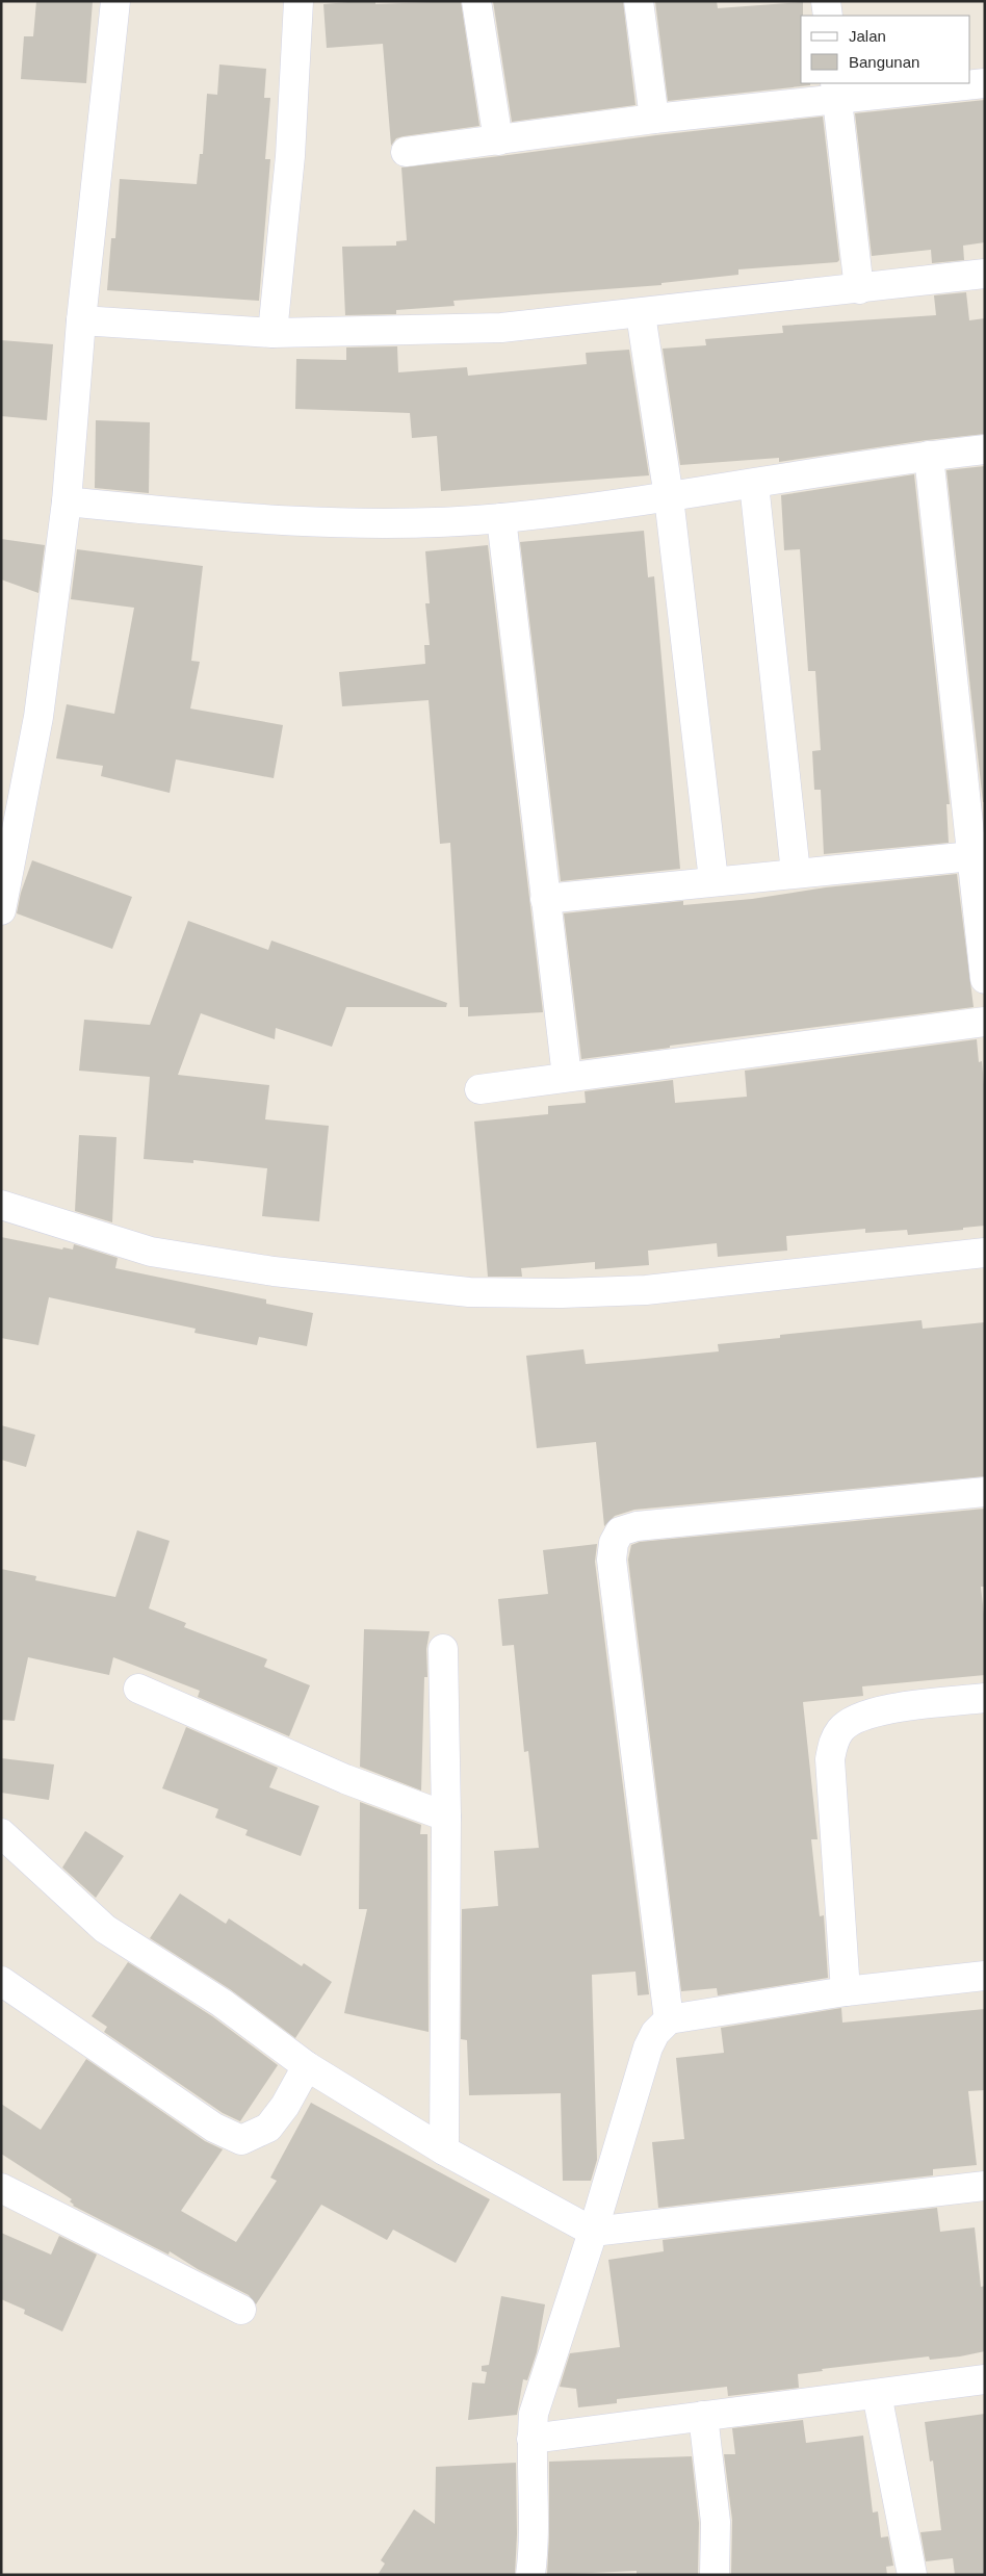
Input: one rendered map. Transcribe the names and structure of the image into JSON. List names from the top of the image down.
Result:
{
  "legend": ["Jalan", "Bangunan"]
}
